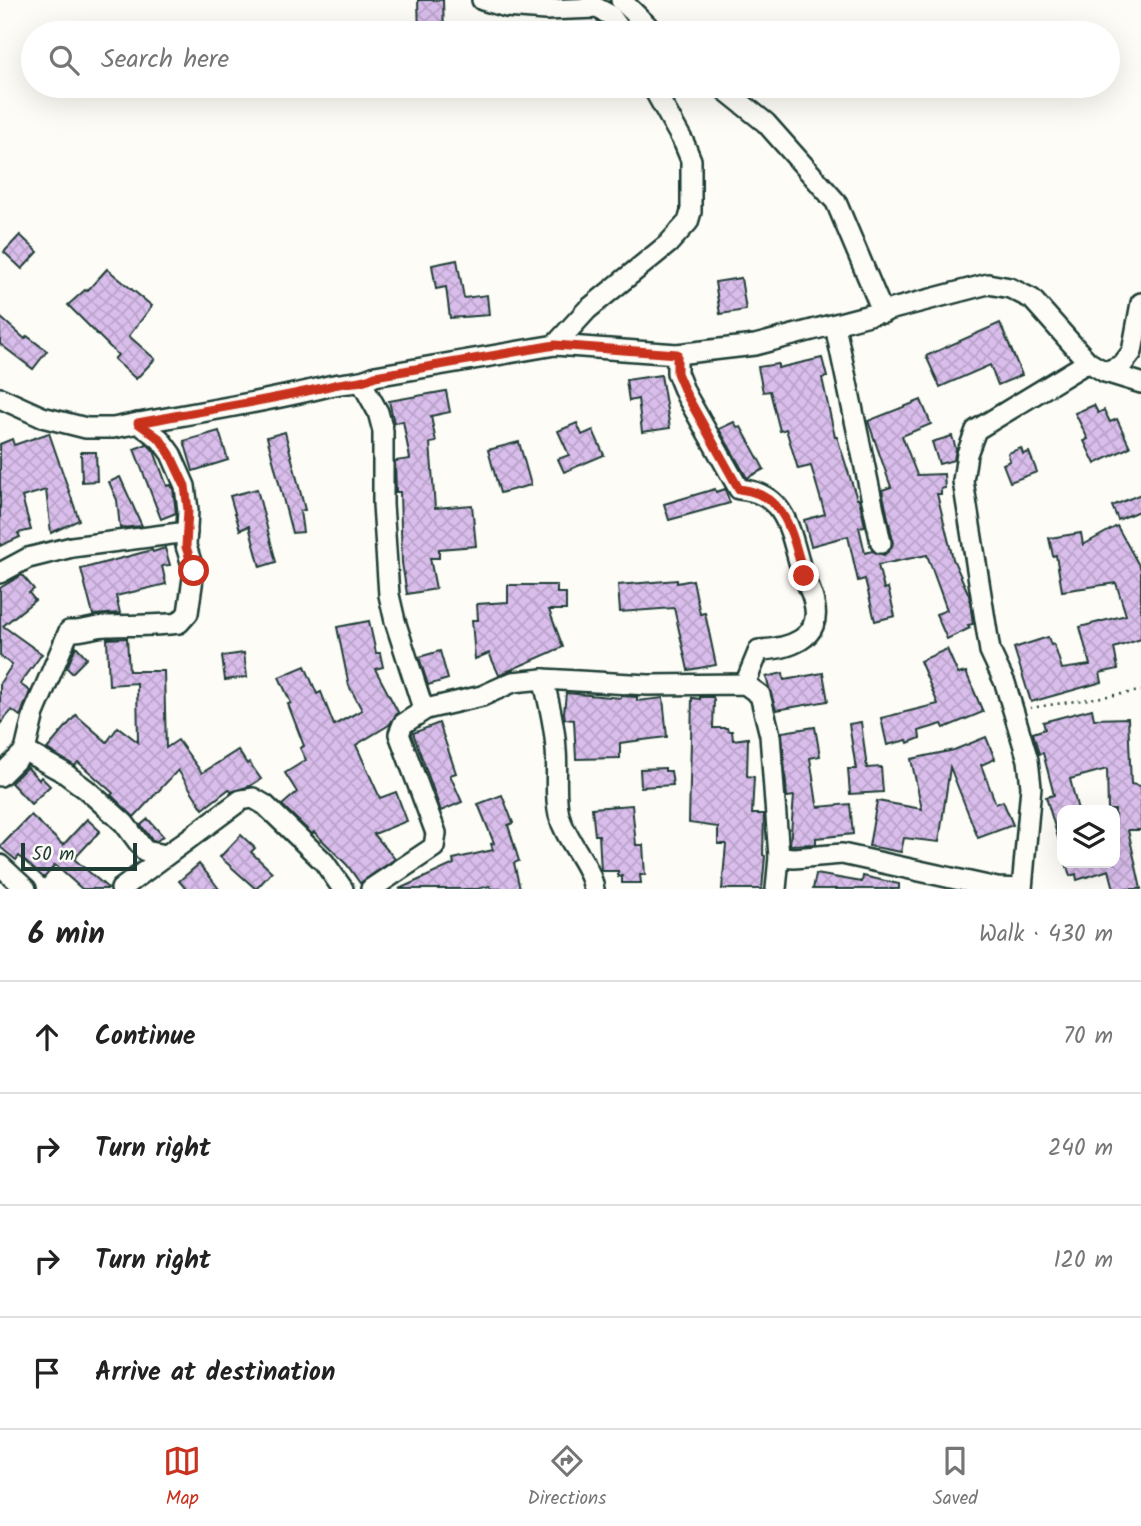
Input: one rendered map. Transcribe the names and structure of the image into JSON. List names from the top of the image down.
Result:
{
  "scale_bar": "50 m",
  "page": {
    "search": "Search here",
    "scale": "50 m",
    "heading": ["6 min", "Walk · 430 m"],
    "list": [
      ["Continue", "70 m"],
      ["Turn right", "240 m"],
      ["Turn right", "120 m"],
      "Arrive at destination"
    ],
    "nav": ["Map", "Directions", "Saved"]
  }
}
